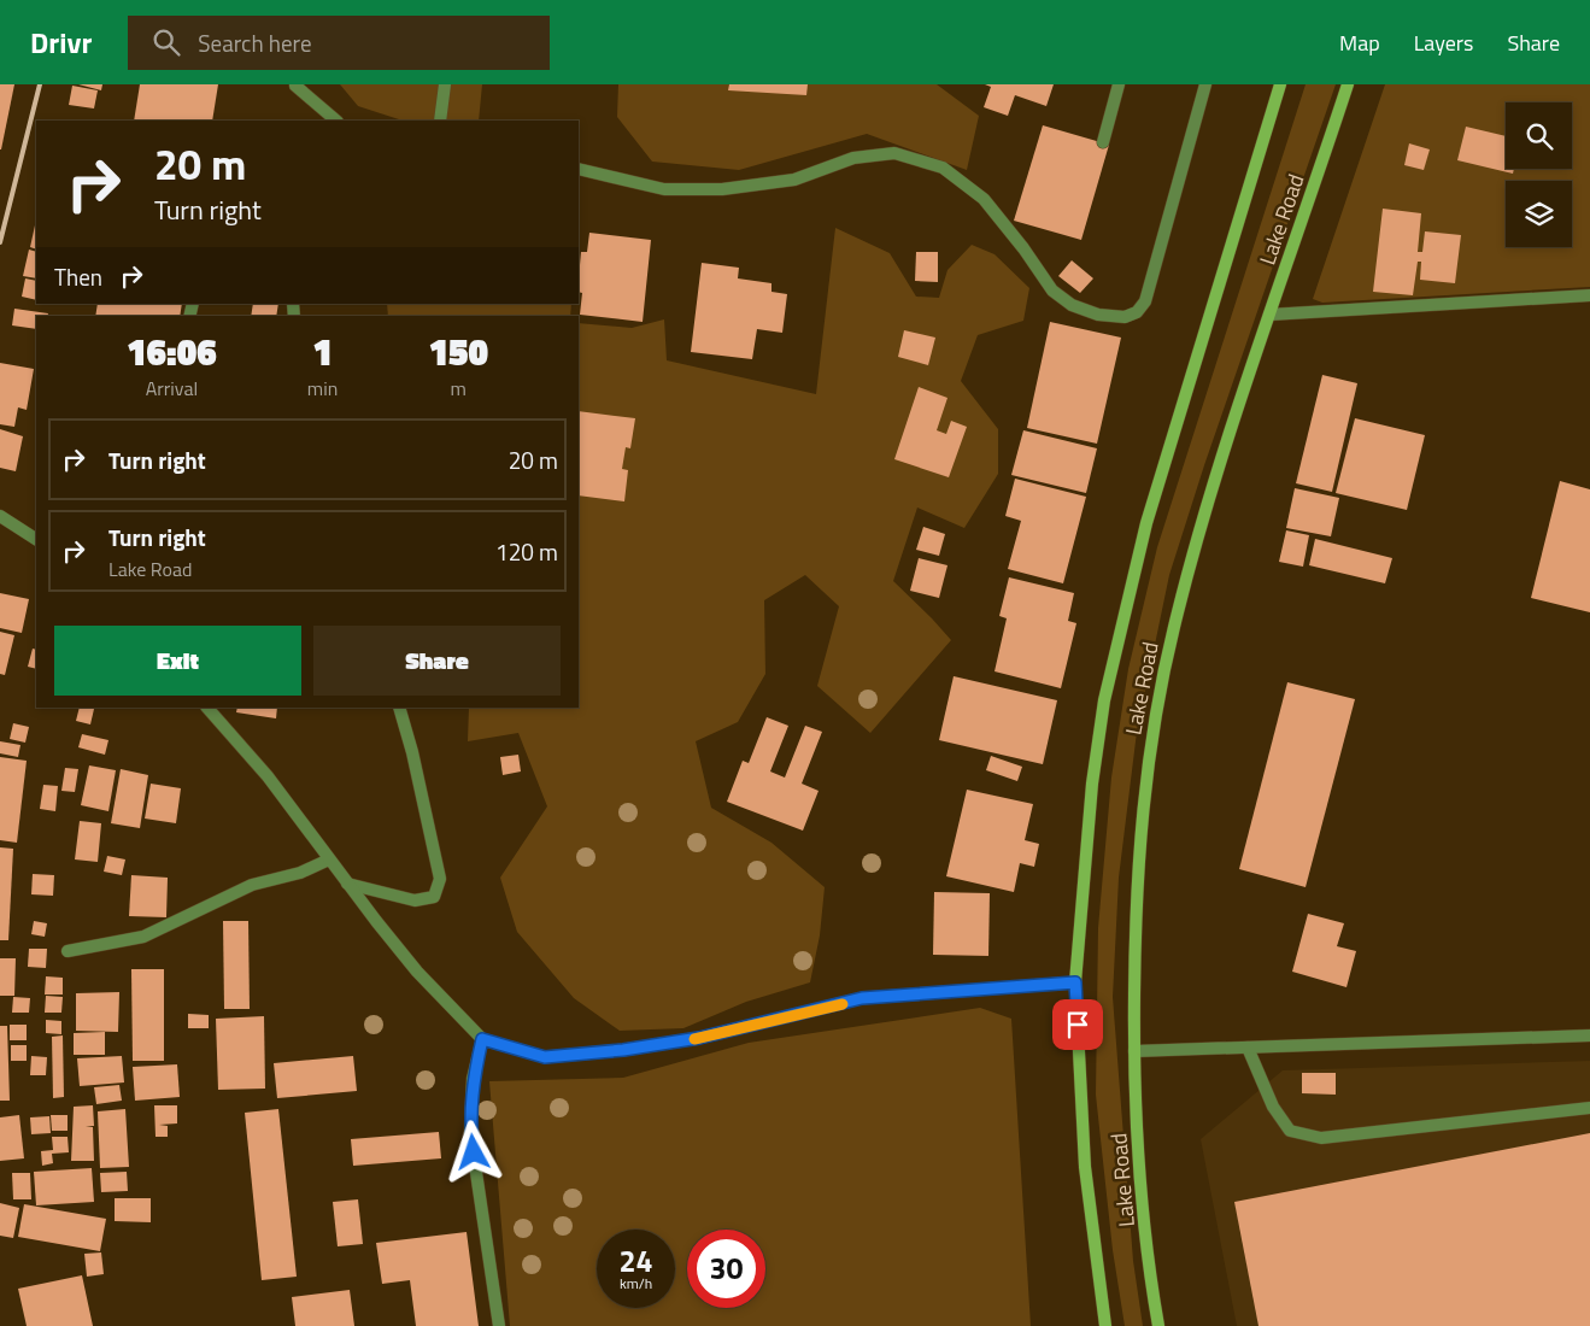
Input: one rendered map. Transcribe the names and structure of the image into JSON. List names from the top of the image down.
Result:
{
  "streets": {
    "main road": ["Lake Road"]
  },
  "page": {
    "header": "Drivr",
    "search": "Search here",
    "nav": ["Map", "Layers", "Share"],
    "turn": ["20 m", "Turn right"],
    "then": "Then",
    "eta": [
      "16:06",
      "Arrival",
      "1",
      "min",
      "150",
      "m"
    ],
    "list": [
      {
        "name": "Turn right",
        "value": "20 m"
      },
      {
        "name": "Turn right",
        "note": "Lake Road",
        "value": "120 m"
      }
    ],
    "buttons": ["Exit", "Share"],
    "speed": "24 km/h",
    "limit": "30"
  }
}
